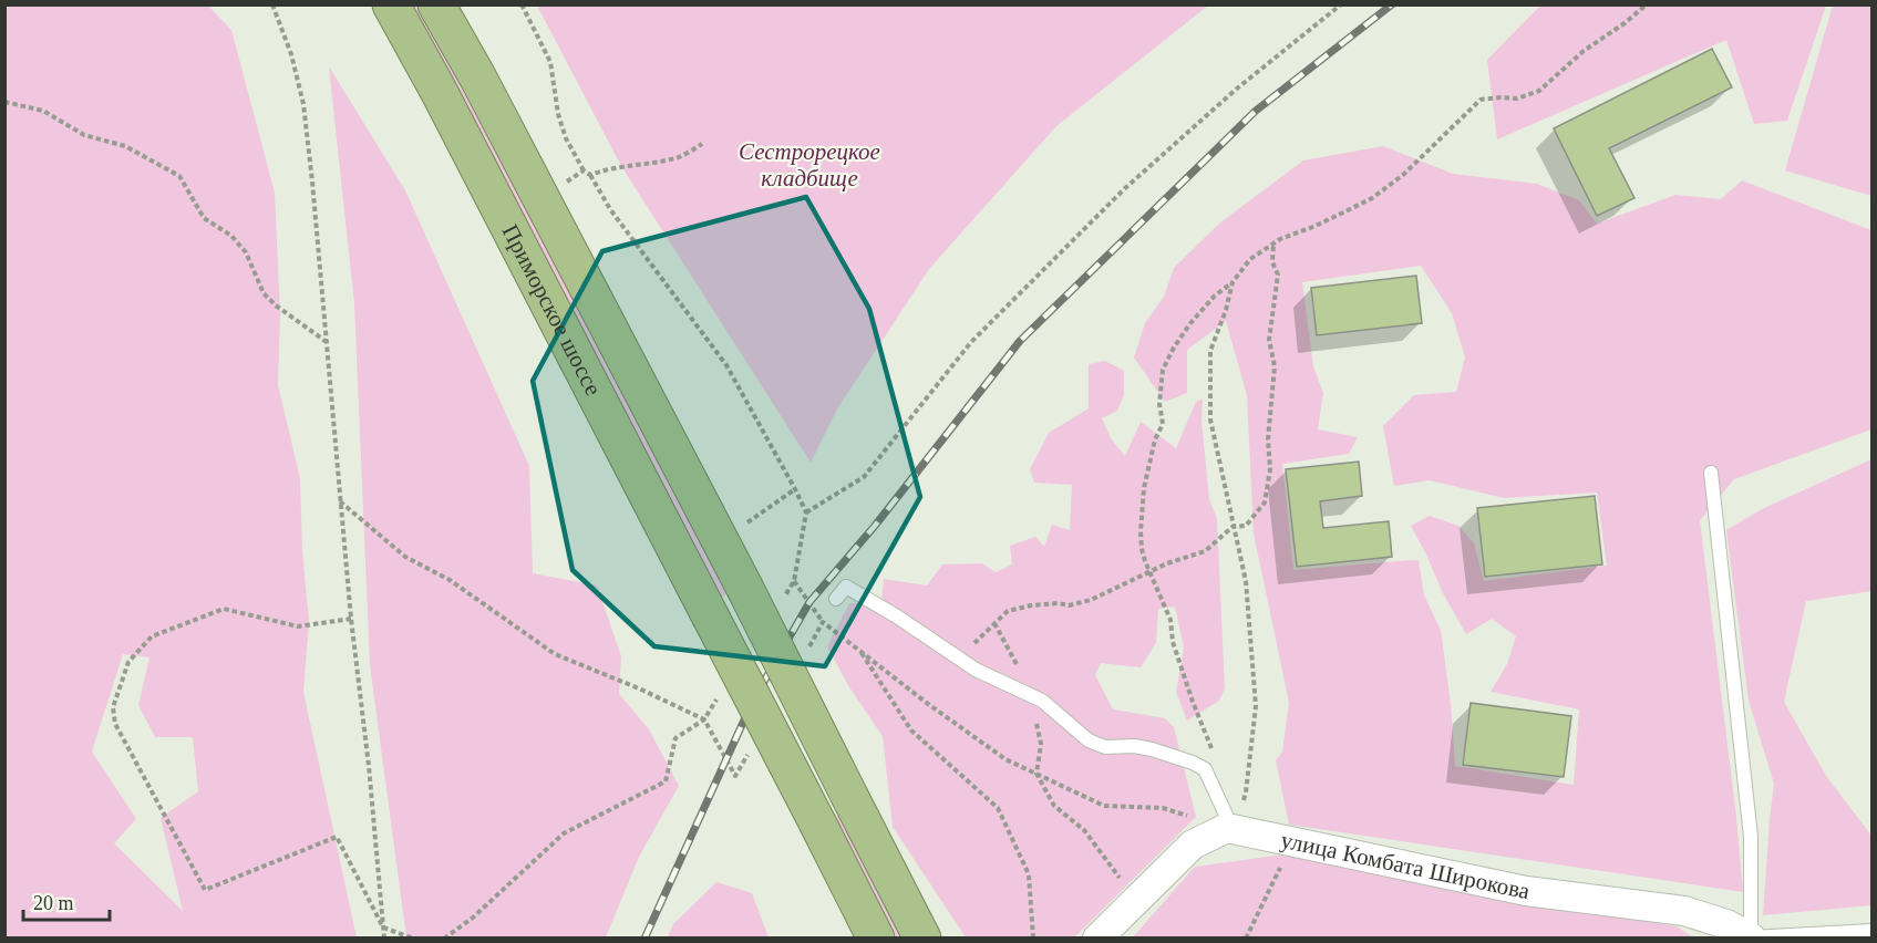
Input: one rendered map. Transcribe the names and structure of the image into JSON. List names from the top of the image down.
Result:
{
  "streets": {
    "highway": ["Приморское шоссе"],
    "street": ["улица Комбата Широкова"]
  },
  "parks": ["Сестрорецкое кладбище"],
  "scale_bar": "20 m"
}
